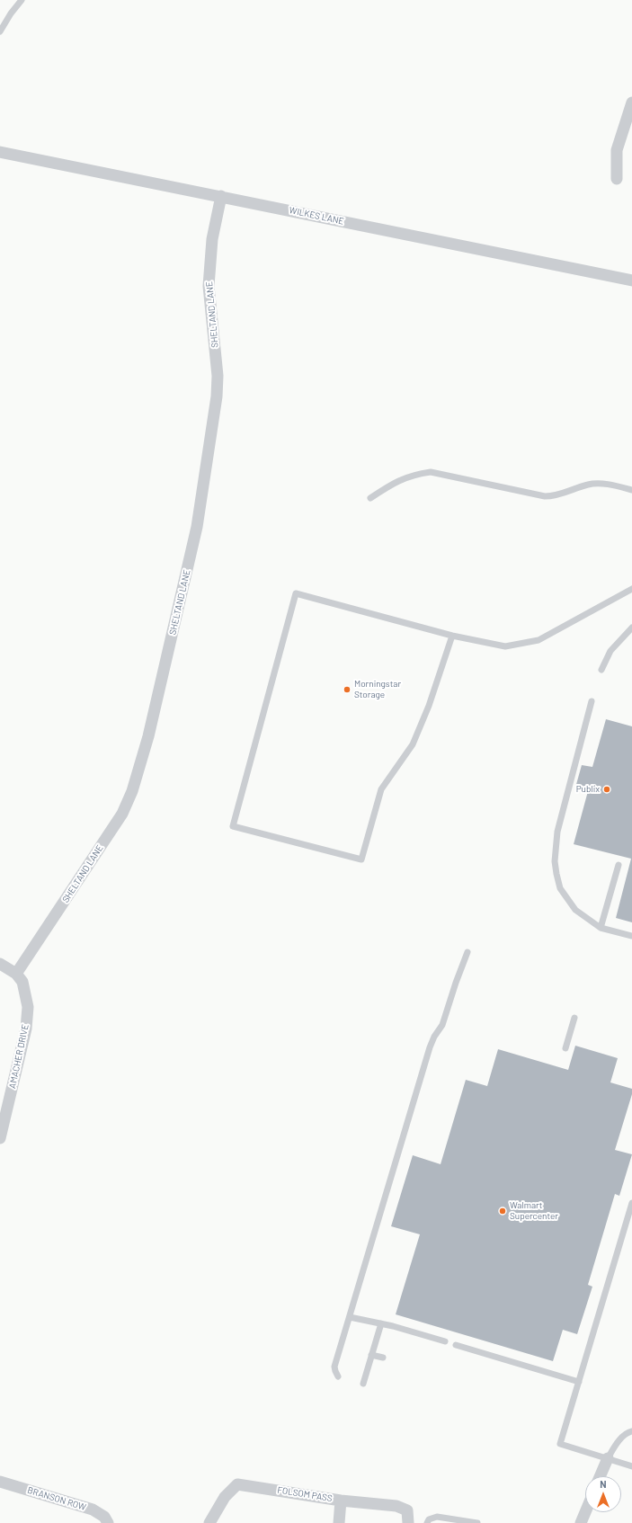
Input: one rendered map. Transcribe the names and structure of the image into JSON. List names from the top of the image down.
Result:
{
  "streets": {
    "street": [
      "WILKES LANE",
      "SHELTAND LANE",
      "AMACHER DRIVE",
      "FOLSOM PASS",
      "BRANSON ROW"
    ]
  },
  "crossings": [
    ["WILKES LANE", "SHELTAND LANE"],
    ["SHELTAND LANE", "AMACHER DRIVE"]
  ],
  "places": ["Morningstar Storage", "Publix", "Walmart Supercenter"],
  "north": "top"
}
